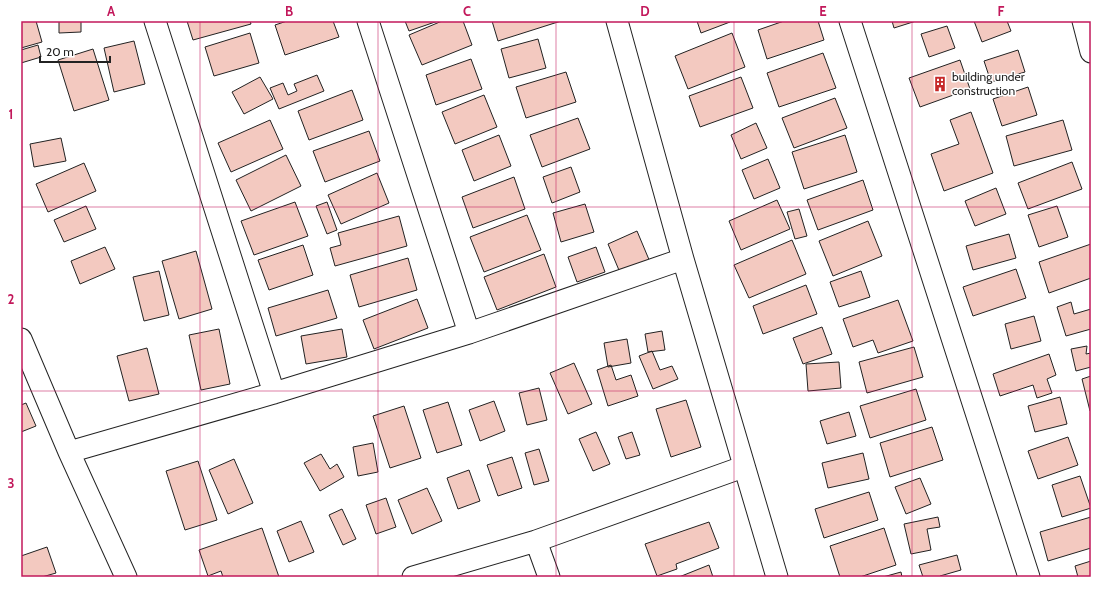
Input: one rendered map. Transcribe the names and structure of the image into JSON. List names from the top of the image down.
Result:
{
  "places": {
    "building": ["building under construction"]
  },
  "scale_bar": "20 m",
  "grid": {
    "columns": [
      "A",
      "B",
      "C",
      "D",
      "E",
      "F"
    ],
    "rows": ["1", "2", "3"]
  }
}
